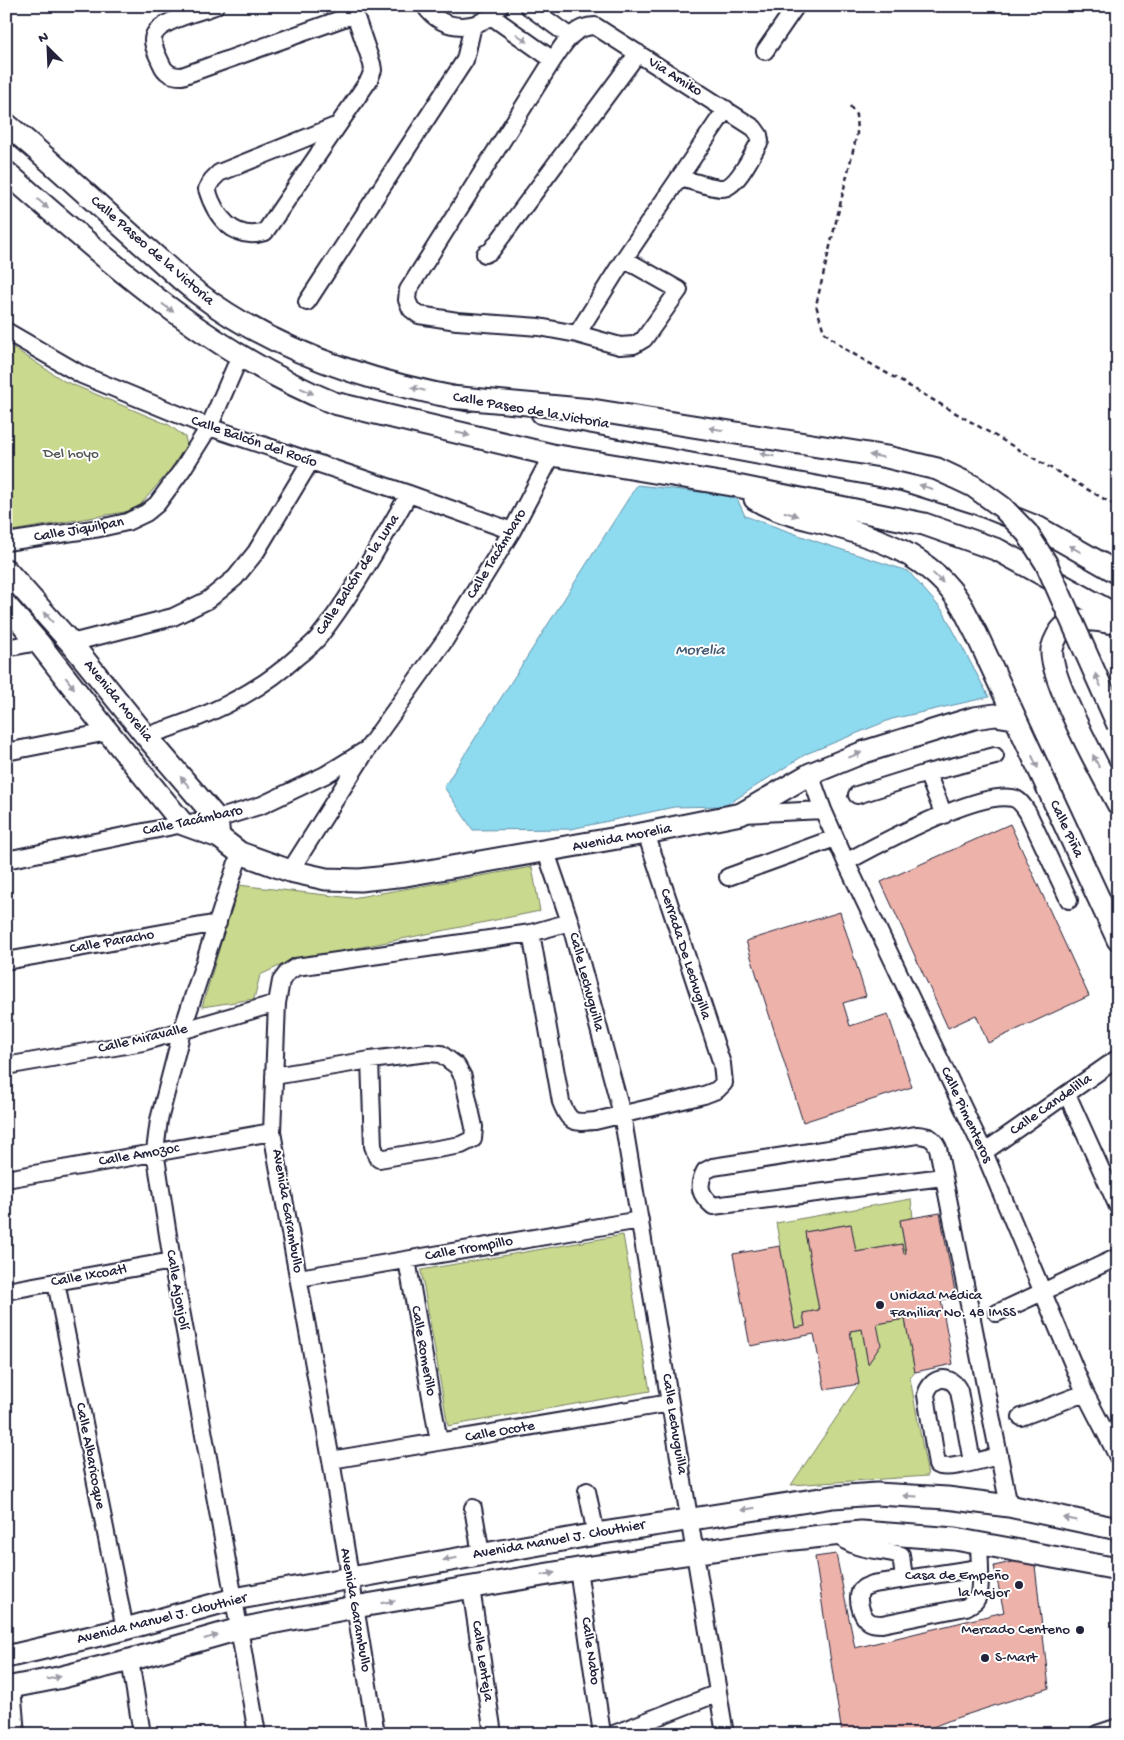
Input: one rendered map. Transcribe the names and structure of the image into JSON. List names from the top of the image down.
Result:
{
  "streets": {
    "main road": [
      "Calle Paseo de la Victoria",
      "Avenida Morelia",
      "Calle Piña",
      "Avenida Manuel J. Clouthier"
    ],
    "street": [
      "Via Amiko",
      "Calle Balcón del Rocío",
      "Calle Jiquilpan",
      "Calle Tacámbaro",
      "Calle Balcón de la Luna",
      "Calle Paracho",
      "Cerrada De Lechugilla",
      "Calle Lechuguilla",
      "Calle Miravalle",
      "Calle Candelilla",
      "Calle Pimenteros",
      "Calle Amozoc",
      "Avenida Garambullo",
      "Calle Trompillo",
      "Calle Ixcoatl",
      "Calle Ajonjolí",
      "Calle Romerillo",
      "Calle Ocote",
      "Calle Albaricoque",
      "Calle Nabo",
      "Calle Lenteja"
    ]
  },
  "crossings": [
    ["Calle Paseo de la Victoria", "Calle Jiquilpan"],
    ["Calle Paseo de la Victoria", "Calle Tacámbaro"],
    ["Calle Paseo de la Victoria", "Calle Piña"],
    ["Calle Balcón del Rocío", "Calle Jiquilpan"],
    ["Calle Balcón del Rocío", "Calle Tacámbaro"],
    ["Calle Balcón del Rocío", "Calle Balcón de la Luna"],
    ["Calle Tacámbaro", "Avenida Morelia"],
    ["Calle Balcón de la Luna", "Avenida Morelia"],
    ["Avenida Morelia", "Calle Piña"],
    ["Avenida Morelia", "Cerrada De Lechugilla"],
    ["Avenida Morelia", "Calle Lechuguilla"],
    ["Avenida Morelia", "Calle Pimenteros"],
    ["Avenida Morelia", "Calle Ajonjolí"],
    ["Calle Paracho", "Calle Ajonjolí"],
    ["Cerrada De Lechugilla", "Calle Lechuguilla"],
    ["Calle Lechuguilla", "Avenida Garambullo"],
    ["Calle Lechuguilla", "Calle Trompillo"],
    ["Calle Lechuguilla", "Calle Ocote"],
    ["Calle Lechuguilla", "Avenida Manuel J. Clouthier"],
    ["Calle Miravalle", "Avenida Garambullo"],
    ["Calle Miravalle", "Calle Ajonjolí"],
    ["Calle Candelilla", "Calle Pimenteros"],
    ["Calle Amozoc", "Avenida Garambullo"],
    ["Calle Amozoc", "Calle Ajonjolí"],
    ["Avenida Garambullo", "Calle Trompillo"],
    ["Avenida Garambullo", "Calle Ocote"],
    ["Avenida Garambullo", "Avenida Manuel J. Clouthier"],
    ["Calle Trompillo", "Calle Romerillo"],
    ["Calle Ixcoatl", "Calle Ajonjolí"],
    ["Calle Ixcoatl", "Calle Albaricoque"],
    ["Calle Ajonjolí", "Avenida Manuel J. Clouthier"],
    ["Calle Romerillo", "Calle Ocote"],
    ["Calle Albaricoque", "Avenida Manuel J. Clouthier"],
    ["Avenida Manuel J. Clouthier", "Calle Nabo"],
    ["Avenida Manuel J. Clouthier", "Calle Lenteja"]
  ],
  "one_way": ["Calle Piña"],
  "water": ["Morelia"],
  "parks": ["Del hoyo"],
  "places": [
    "Unidad Médica Familiar No. 48 IMSS",
    "Casa de Empeño la Mejor",
    "Mercado Centeno",
    "S-Mart"
  ],
  "north": "top left"
}
